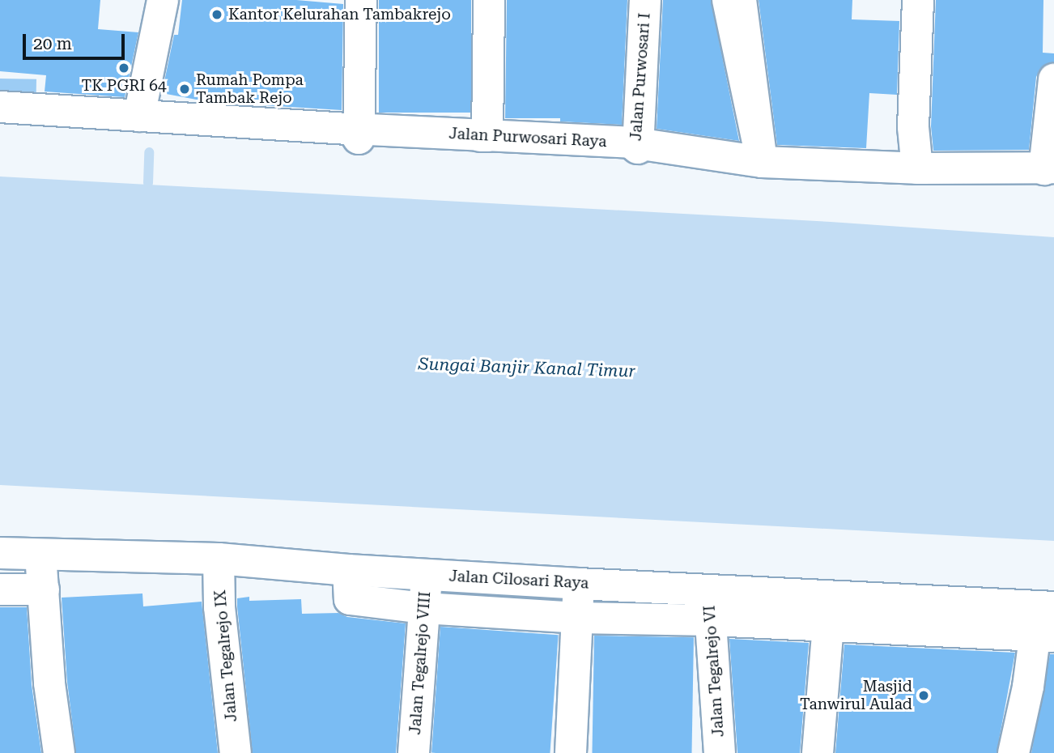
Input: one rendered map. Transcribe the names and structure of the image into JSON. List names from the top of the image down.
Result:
{
  "streets": {
    "street": [
      "Jalan Purwosari I",
      "Jalan Purwosari Raya",
      "Jalan Cilosari Raya",
      "Jalan Tegalrejo IX",
      "Jalan Tegalrejo VIII",
      "Jalan Tegalrejo VI"
    ]
  },
  "crossings": [
    ["Jalan Purwosari I", "Jalan Purwosari Raya"],
    ["Jalan Cilosari Raya", "Jalan Tegalrejo IX"],
    ["Jalan Cilosari Raya", "Jalan Tegalrejo VIII"],
    ["Jalan Cilosari Raya", "Jalan Tegalrejo VI"]
  ],
  "water": ["Sungai Banjir Kanal Timur"],
  "places": [
    "Kantor Kelurahan Tambakrejo",
    "TK PGRI 64",
    "Rumah Pompa Tambak Rejo",
    "Masjid Tanwirul Aulad"
  ],
  "scale_bar": "20 m"
}
